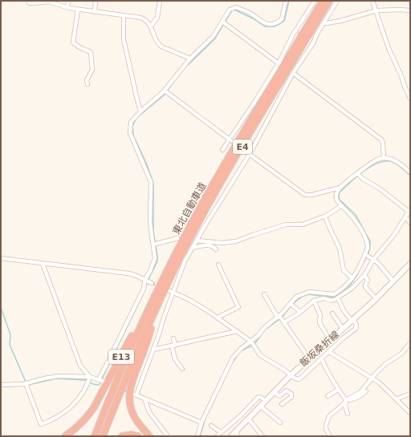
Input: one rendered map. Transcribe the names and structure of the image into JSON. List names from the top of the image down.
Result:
{
  "streets": {
    "highway": ["E4", "東北自動車道", "E13"],
    "main road": ["飯坂桑折線"]
  },
  "crossings": [
    ["東北自動車道", "E13"]
  ]
}
